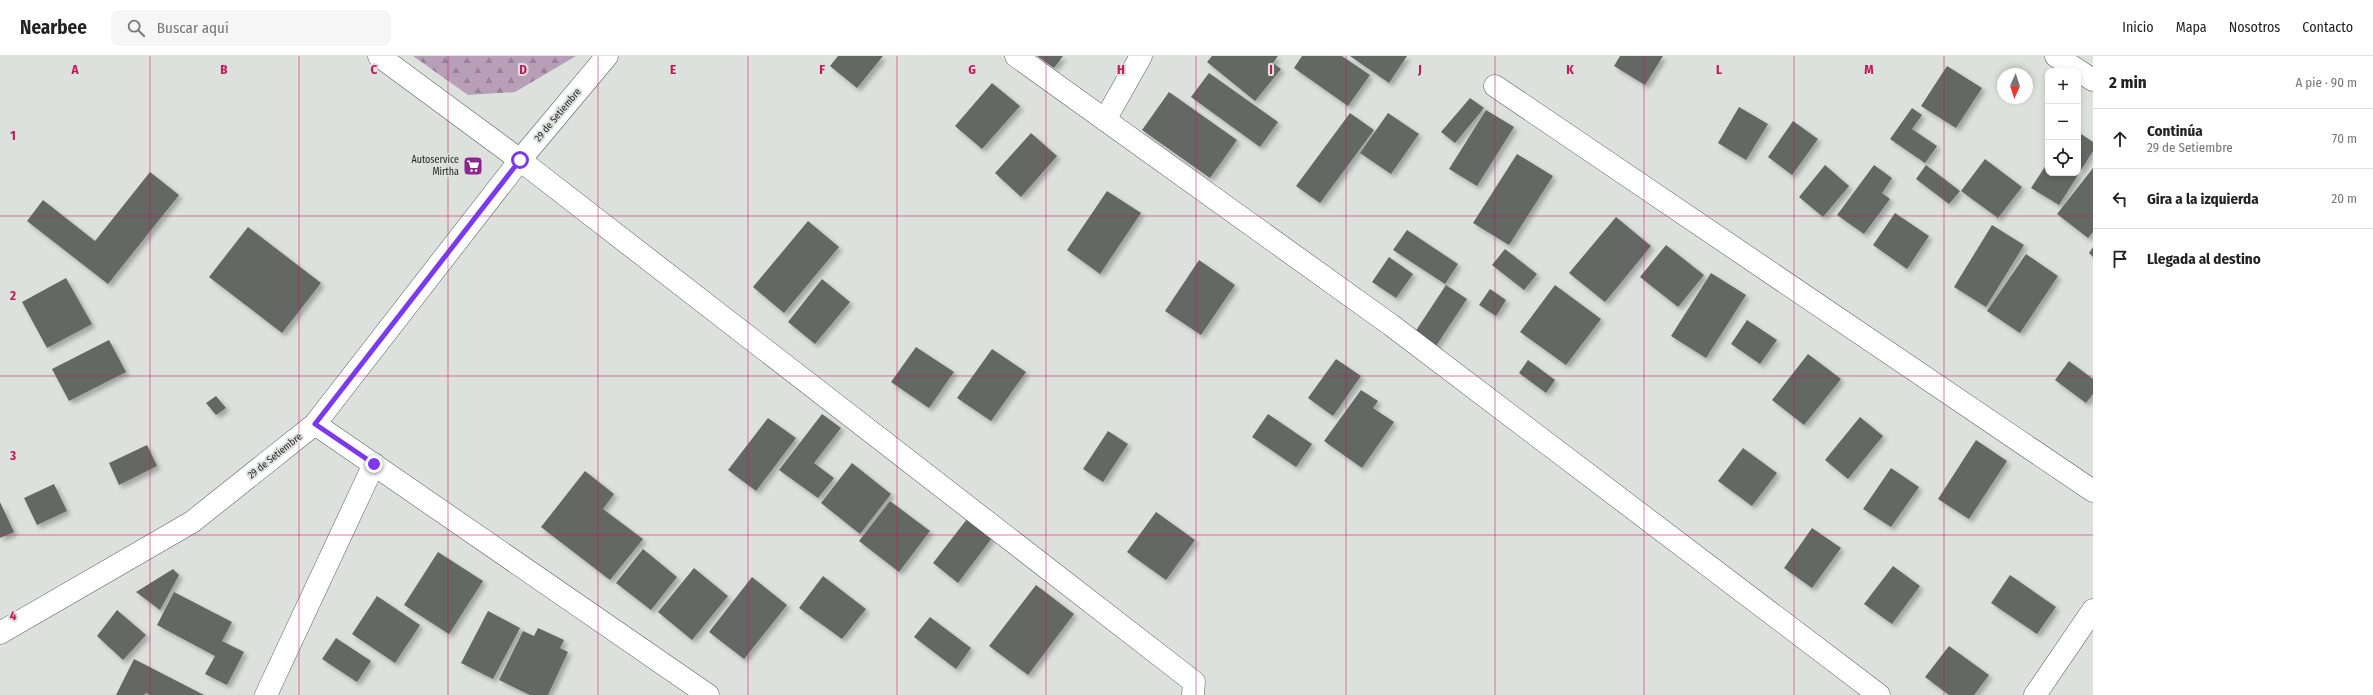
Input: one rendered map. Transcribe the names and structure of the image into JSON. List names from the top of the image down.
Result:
{
  "streets": {
    "street": ["29 de Setiembre"]
  },
  "places": {
    "supermarket": ["Autoservice Mirtha"]
  },
  "north": "bottom",
  "page": {
    "header": "Nearbee",
    "search": "Buscar aquí",
    "nav": [
      "Inicio",
      "Mapa",
      "Nosotros",
      "Contacto"
    ],
    "heading": ["2 min", "A pie · 90 m"],
    "map_buttons": ["+", "−"],
    "list": [
      ["Continúa", "29 de Setiembre", "70 m"],
      ["Gira a la izquierda", "20 m"],
      "Llegada al destino"
    ]
  },
  "grid": {
    "columns": [
      "A",
      "B",
      "C",
      "D",
      "E",
      "F",
      "G",
      "H",
      "I",
      "J",
      "K",
      "L",
      "M"
    ],
    "rows": [
      "1",
      "2",
      "3",
      "4"
    ]
  }
}
